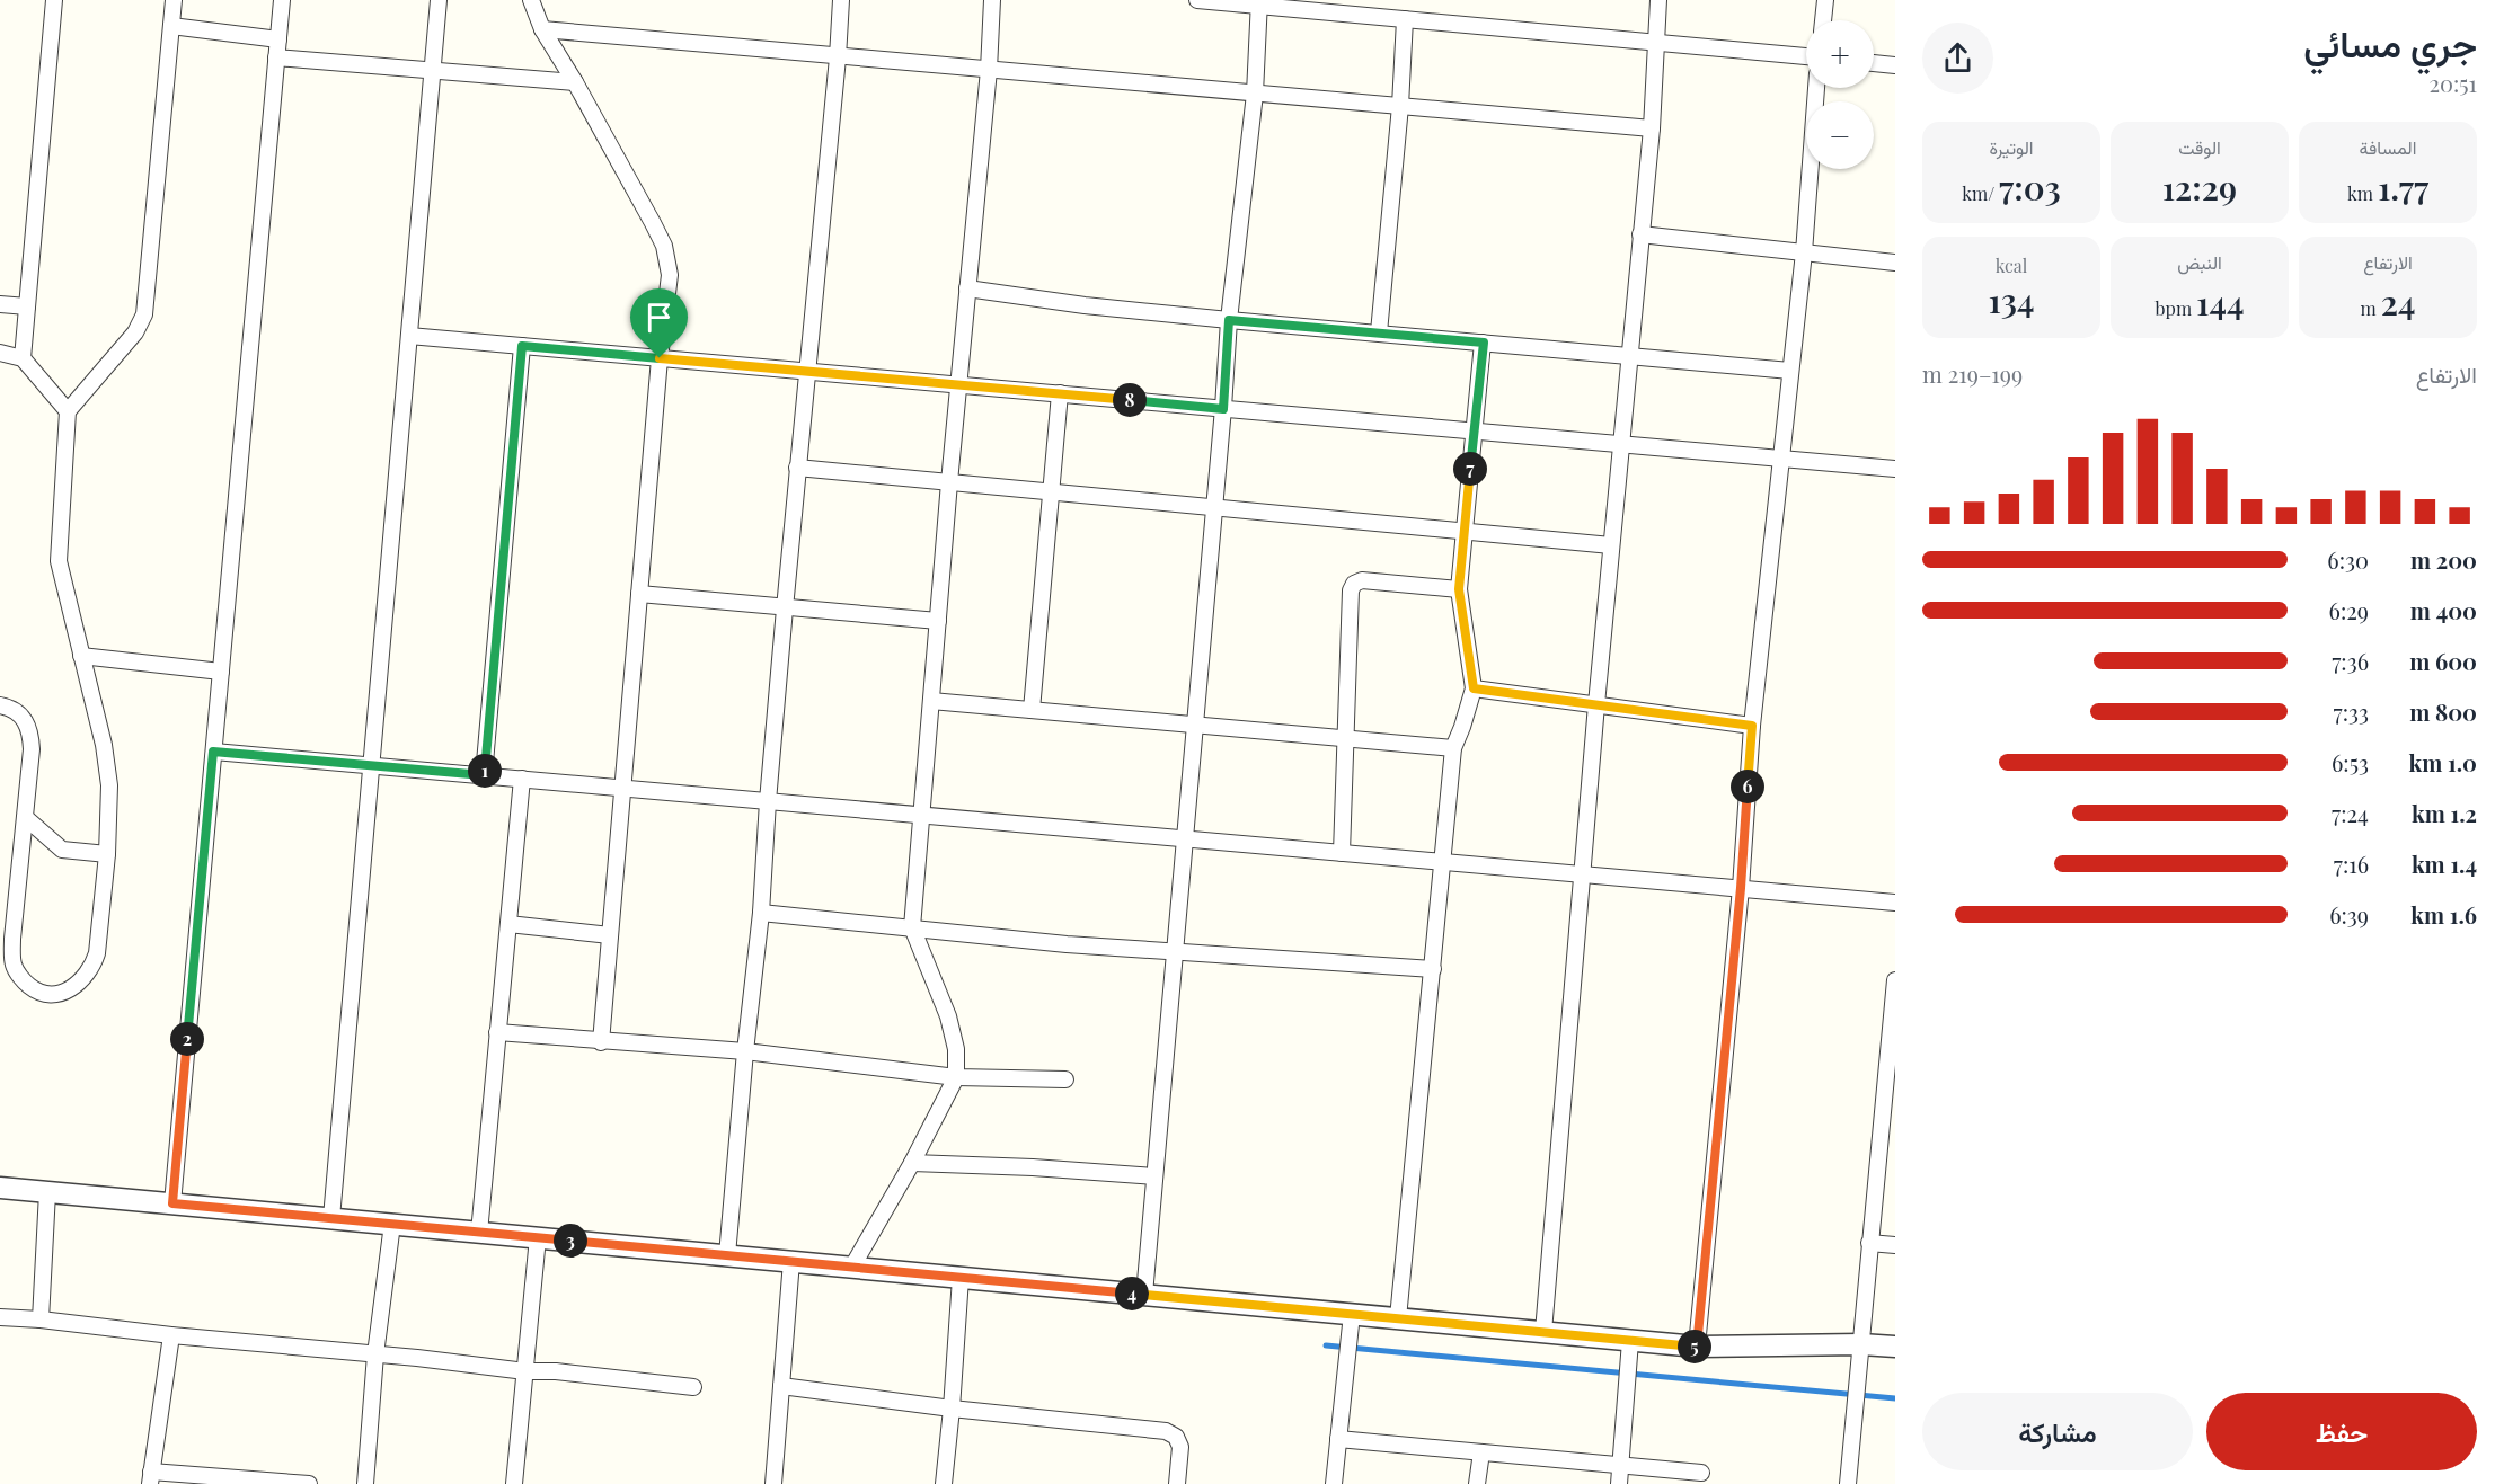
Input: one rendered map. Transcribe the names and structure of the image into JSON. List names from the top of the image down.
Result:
{
  "page": {
    "heading": ["جري مسائي", "20:51"],
    "map_buttons": ["+", "−"],
    "stats": [
      ["المسافة", "1.77 km"],
      ["الوقت", "12:29"],
      ["الوتيرة", "7:03 /km"],
      ["الارتفاع", "24 m"],
      ["النبض", "144 bpm"],
      ["kcal", "134"]
    ],
    "chart": ["الارتفاع", "199–219 m"],
    "pins": [
      "8",
      "7",
      "1",
      "6",
      "2",
      "3",
      "4",
      "5"
    ],
    "list": [
      {
        "name": "200 m",
        "note": "6:30"
      },
      {
        "name": "400 m",
        "note": "6:29"
      },
      {
        "name": "600 m",
        "note": "7:36"
      },
      {
        "name": "800 m",
        "note": "7:33"
      },
      {
        "name": "1.0 km",
        "note": "6:53"
      },
      {
        "name": "1.2 km",
        "note": "7:24"
      },
      {
        "name": "1.4 km",
        "note": "7:16"
      },
      {
        "name": "1.6 km",
        "note": "6:39"
      }
    ],
    "buttons": ["حفظ", "مشاركة"]
  }
}
